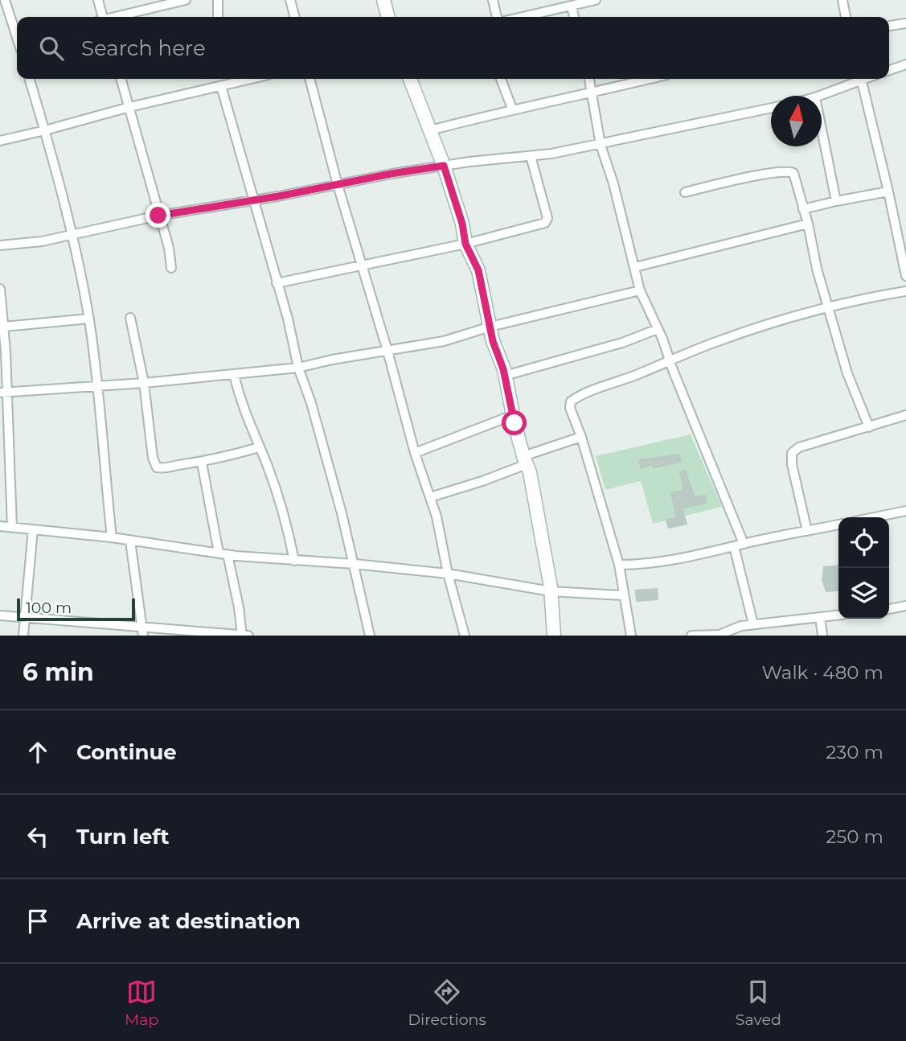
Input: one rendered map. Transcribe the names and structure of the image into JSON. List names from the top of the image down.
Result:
{
  "scale_bar": "100 m",
  "north": "top",
  "page": {
    "search": "Search here",
    "scale": "100 m",
    "heading": ["6 min", "Walk · 480 m"],
    "list": [
      ["Continue", "230 m"],
      ["Turn left", "250 m"],
      "Arrive at destination"
    ],
    "nav": ["Map", "Directions", "Saved"]
  }
}
